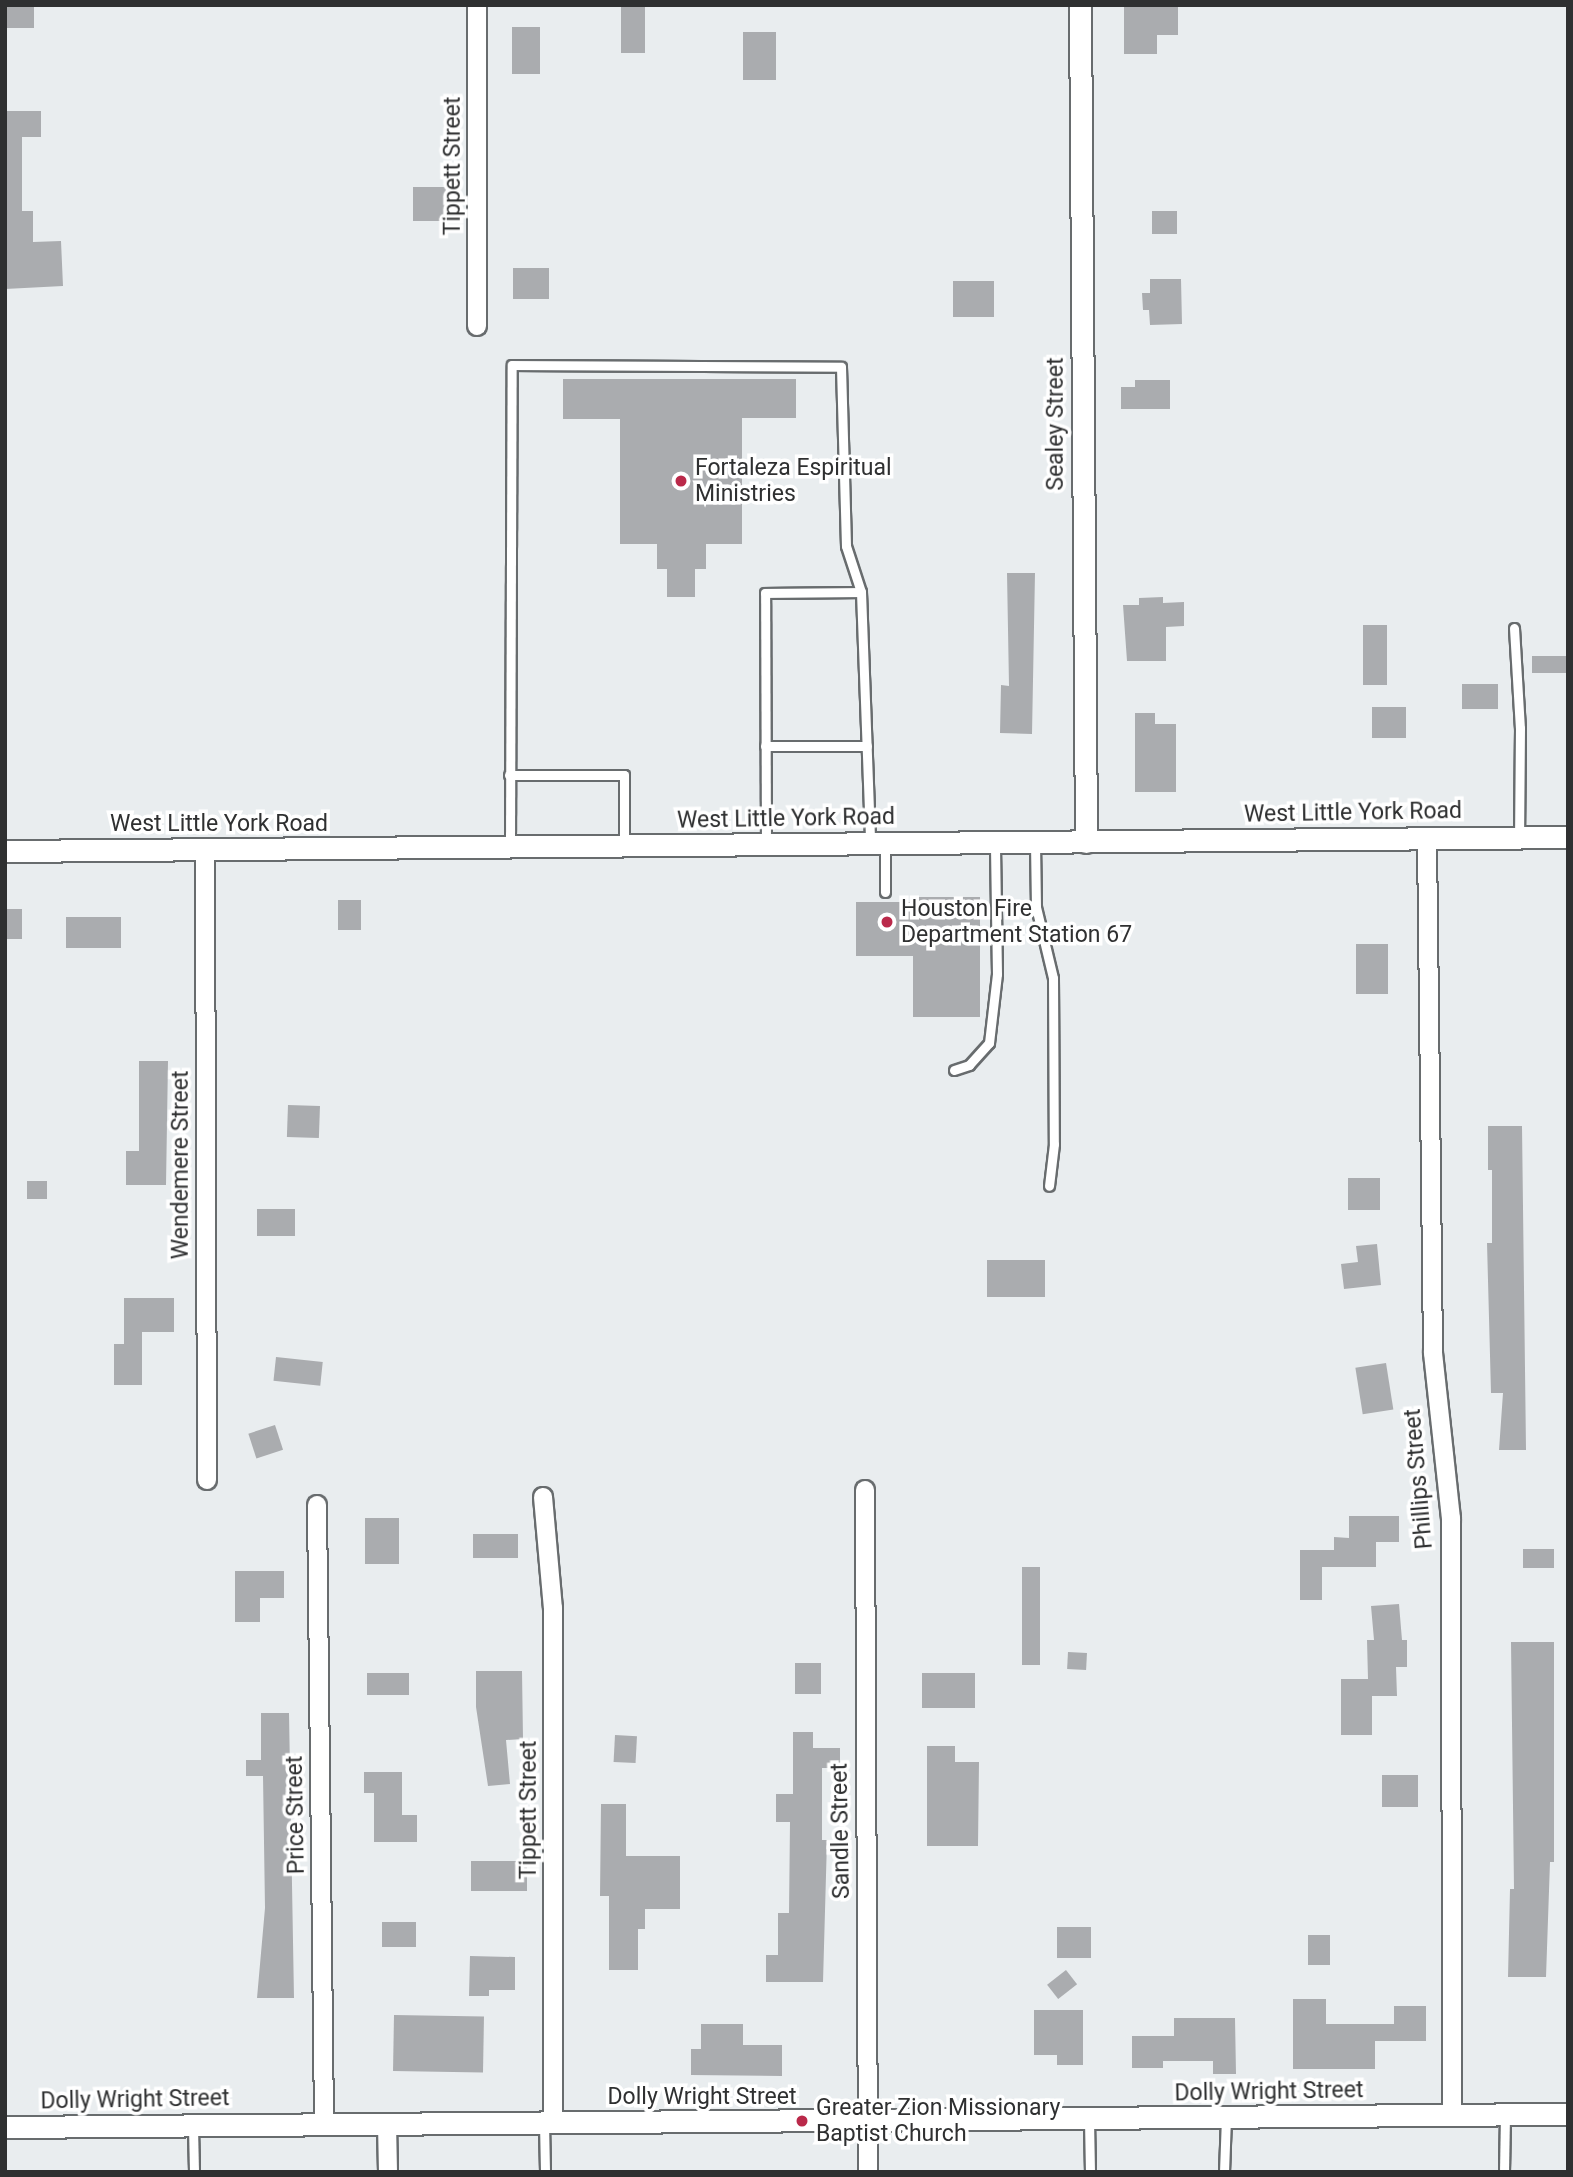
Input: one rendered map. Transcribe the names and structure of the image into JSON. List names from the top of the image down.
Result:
{
  "streets": {
    "street": [
      "Tippett Street",
      "Sealey Street",
      "West Little York Road",
      "Wendemere Street",
      "Phillips Street",
      "Price Street",
      "Sandle Street",
      "Dolly Wright Street"
    ]
  },
  "crossings": [
    ["Tippett Street", "Dolly Wright Street"],
    ["Sealey Street", "West Little York Road"],
    ["West Little York Road", "Wendemere Street"],
    ["West Little York Road", "Phillips Street"],
    ["Phillips Street", "Dolly Wright Street"],
    ["Price Street", "Dolly Wright Street"],
    ["Sandle Street", "Dolly Wright Street"]
  ],
  "places": ["Fortaleza Espiritual Ministries", "Houston Fire Department Station 67", "Greater Zion Missionary Baptist Church"]
}
